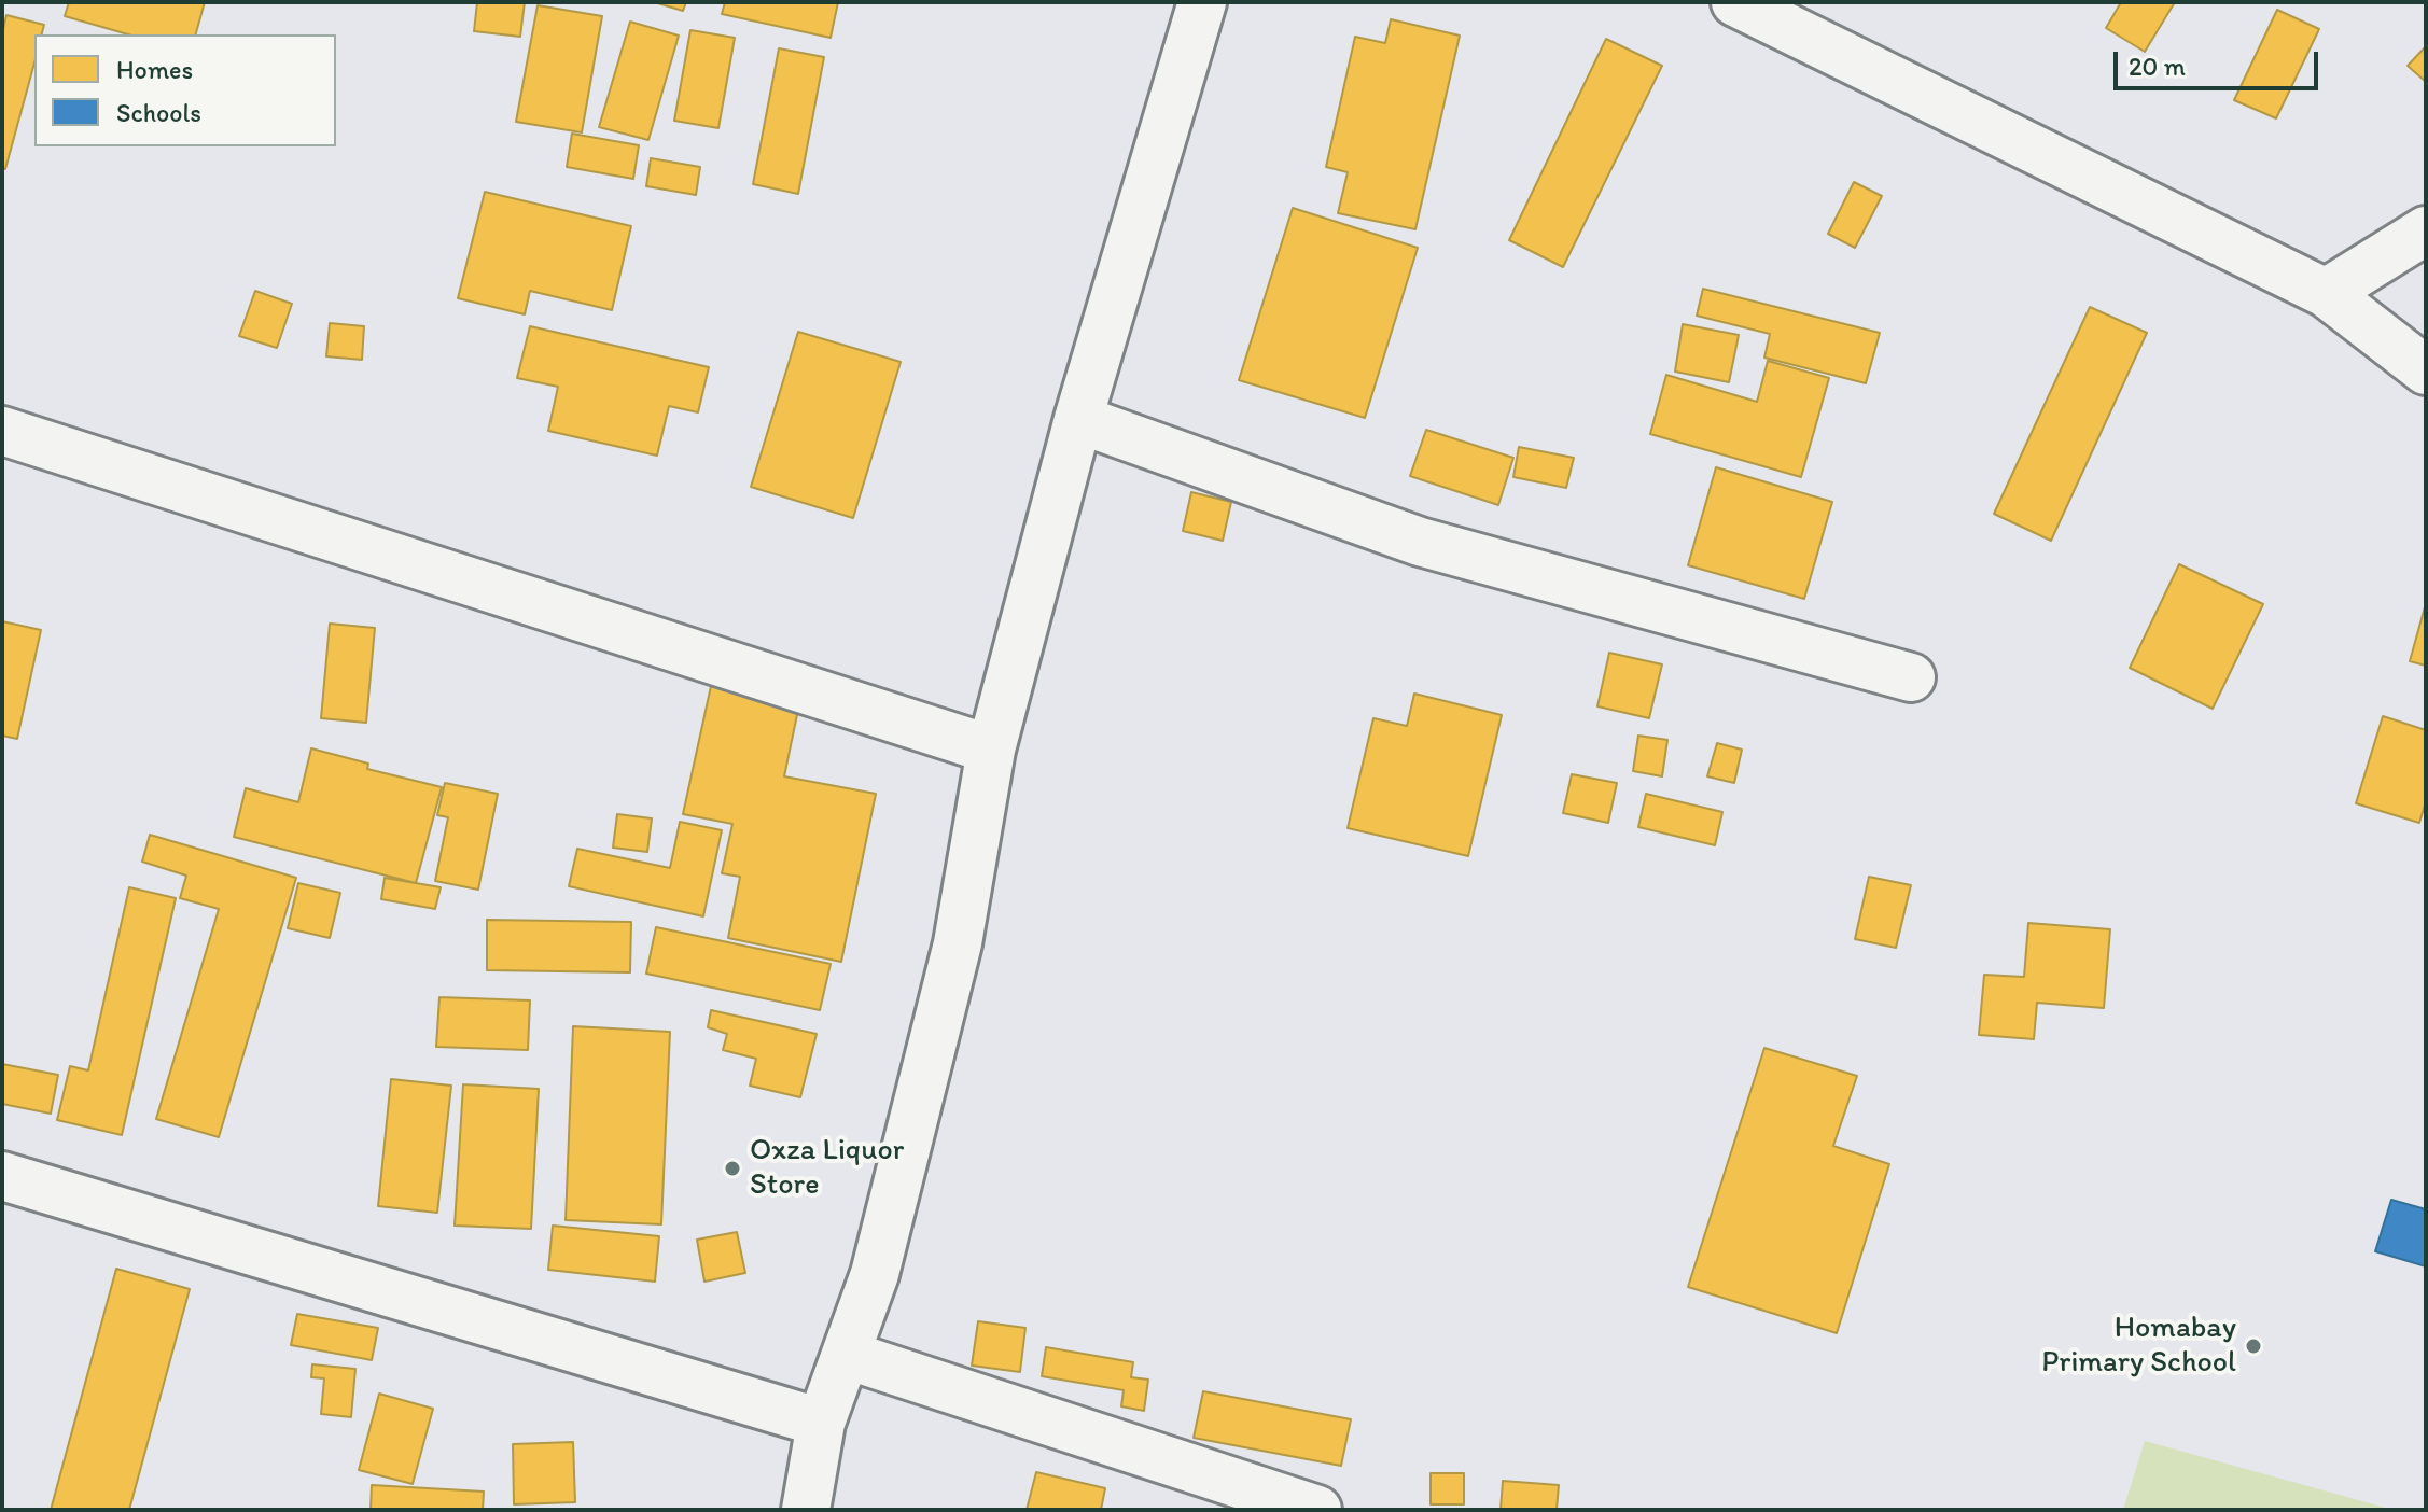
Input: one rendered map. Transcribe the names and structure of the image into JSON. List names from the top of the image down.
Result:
{
  "places": ["Oxza Liquor Store", "Homabay Primary School"],
  "legend": ["Homes", "Schools"],
  "scale_bar": "20 m"
}
